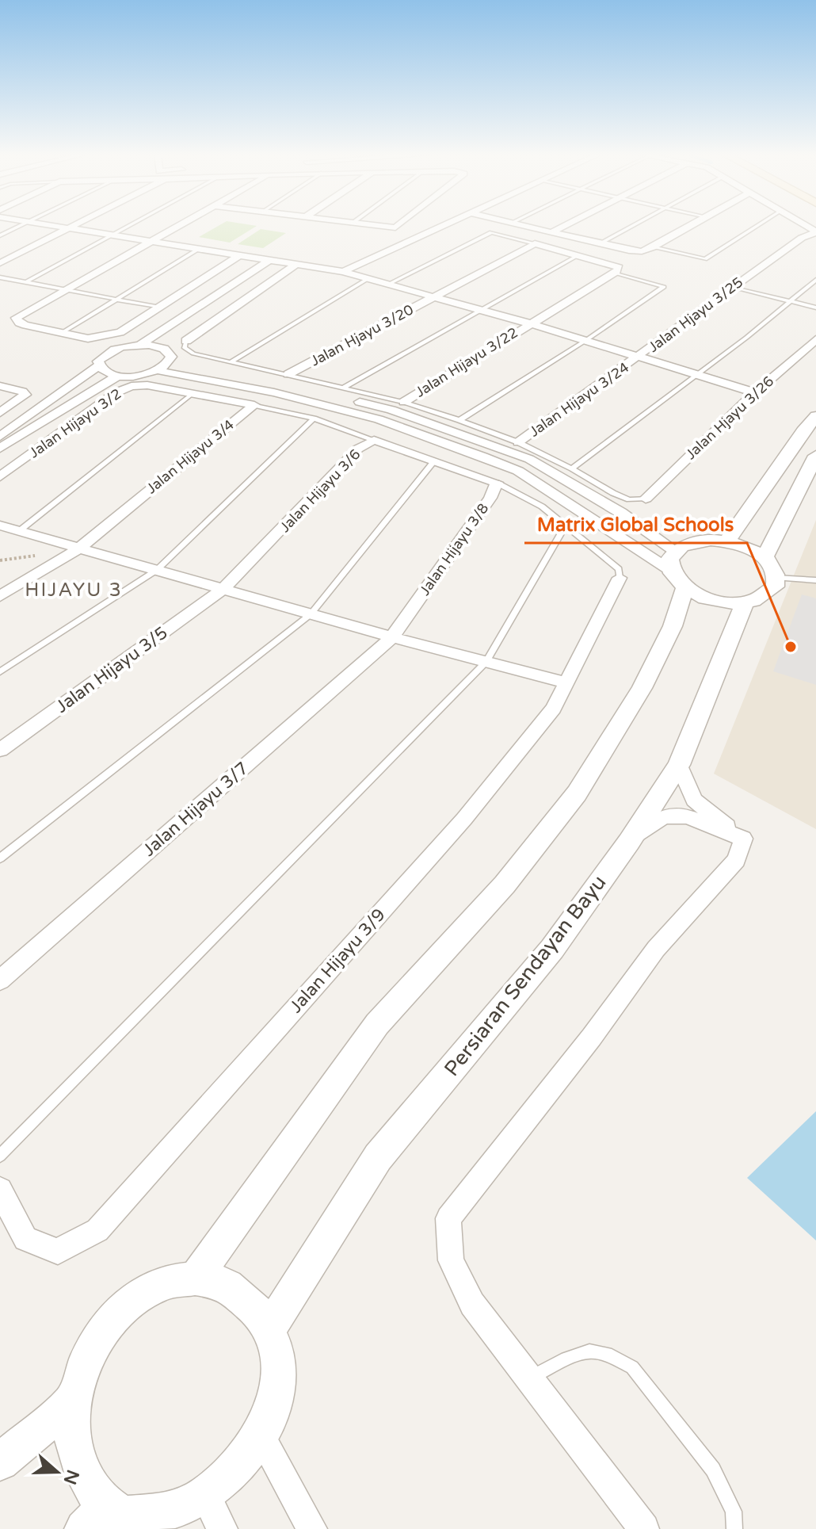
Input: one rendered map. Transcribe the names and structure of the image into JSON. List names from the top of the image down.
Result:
{
  "streets": {
    "street": [
      "Jalan Hjayu 3/25",
      "Jalan Hjayu 3/20",
      "Jalan Hijayu 3/22",
      "Jalan Hijayu 3/24",
      "Jalan Hjayu 3/26",
      "Jalan Hijayu 3/2",
      "Jalan Hijayu 3/4",
      "Jalan Hijayu 3/6",
      "Jalan Hijayu 3/8",
      "Jalan Hijayu 3/5",
      "Jalan Hijayu 3/7",
      "Jalan Hijayu 3/9",
      "Persiaran Sendayan Bayu"
    ]
  },
  "crossings": [
    ["Jalan Hjayu 3/25", "Jalan Hijayu 3/24"],
    ["Jalan Hijayu 3/2", "Jalan Hijayu 3/4"],
    ["Jalan Hijayu 3/6", "Jalan Hijayu 3/8"],
    ["Jalan Hijayu 3/6", "Jalan Hijayu 3/5"],
    ["Jalan Hijayu 3/8", "Jalan Hijayu 3/7"]
  ],
  "districts": ["HIJAYU 3"],
  "places": ["Matrix Global Schools"],
  "north": "right"
}
